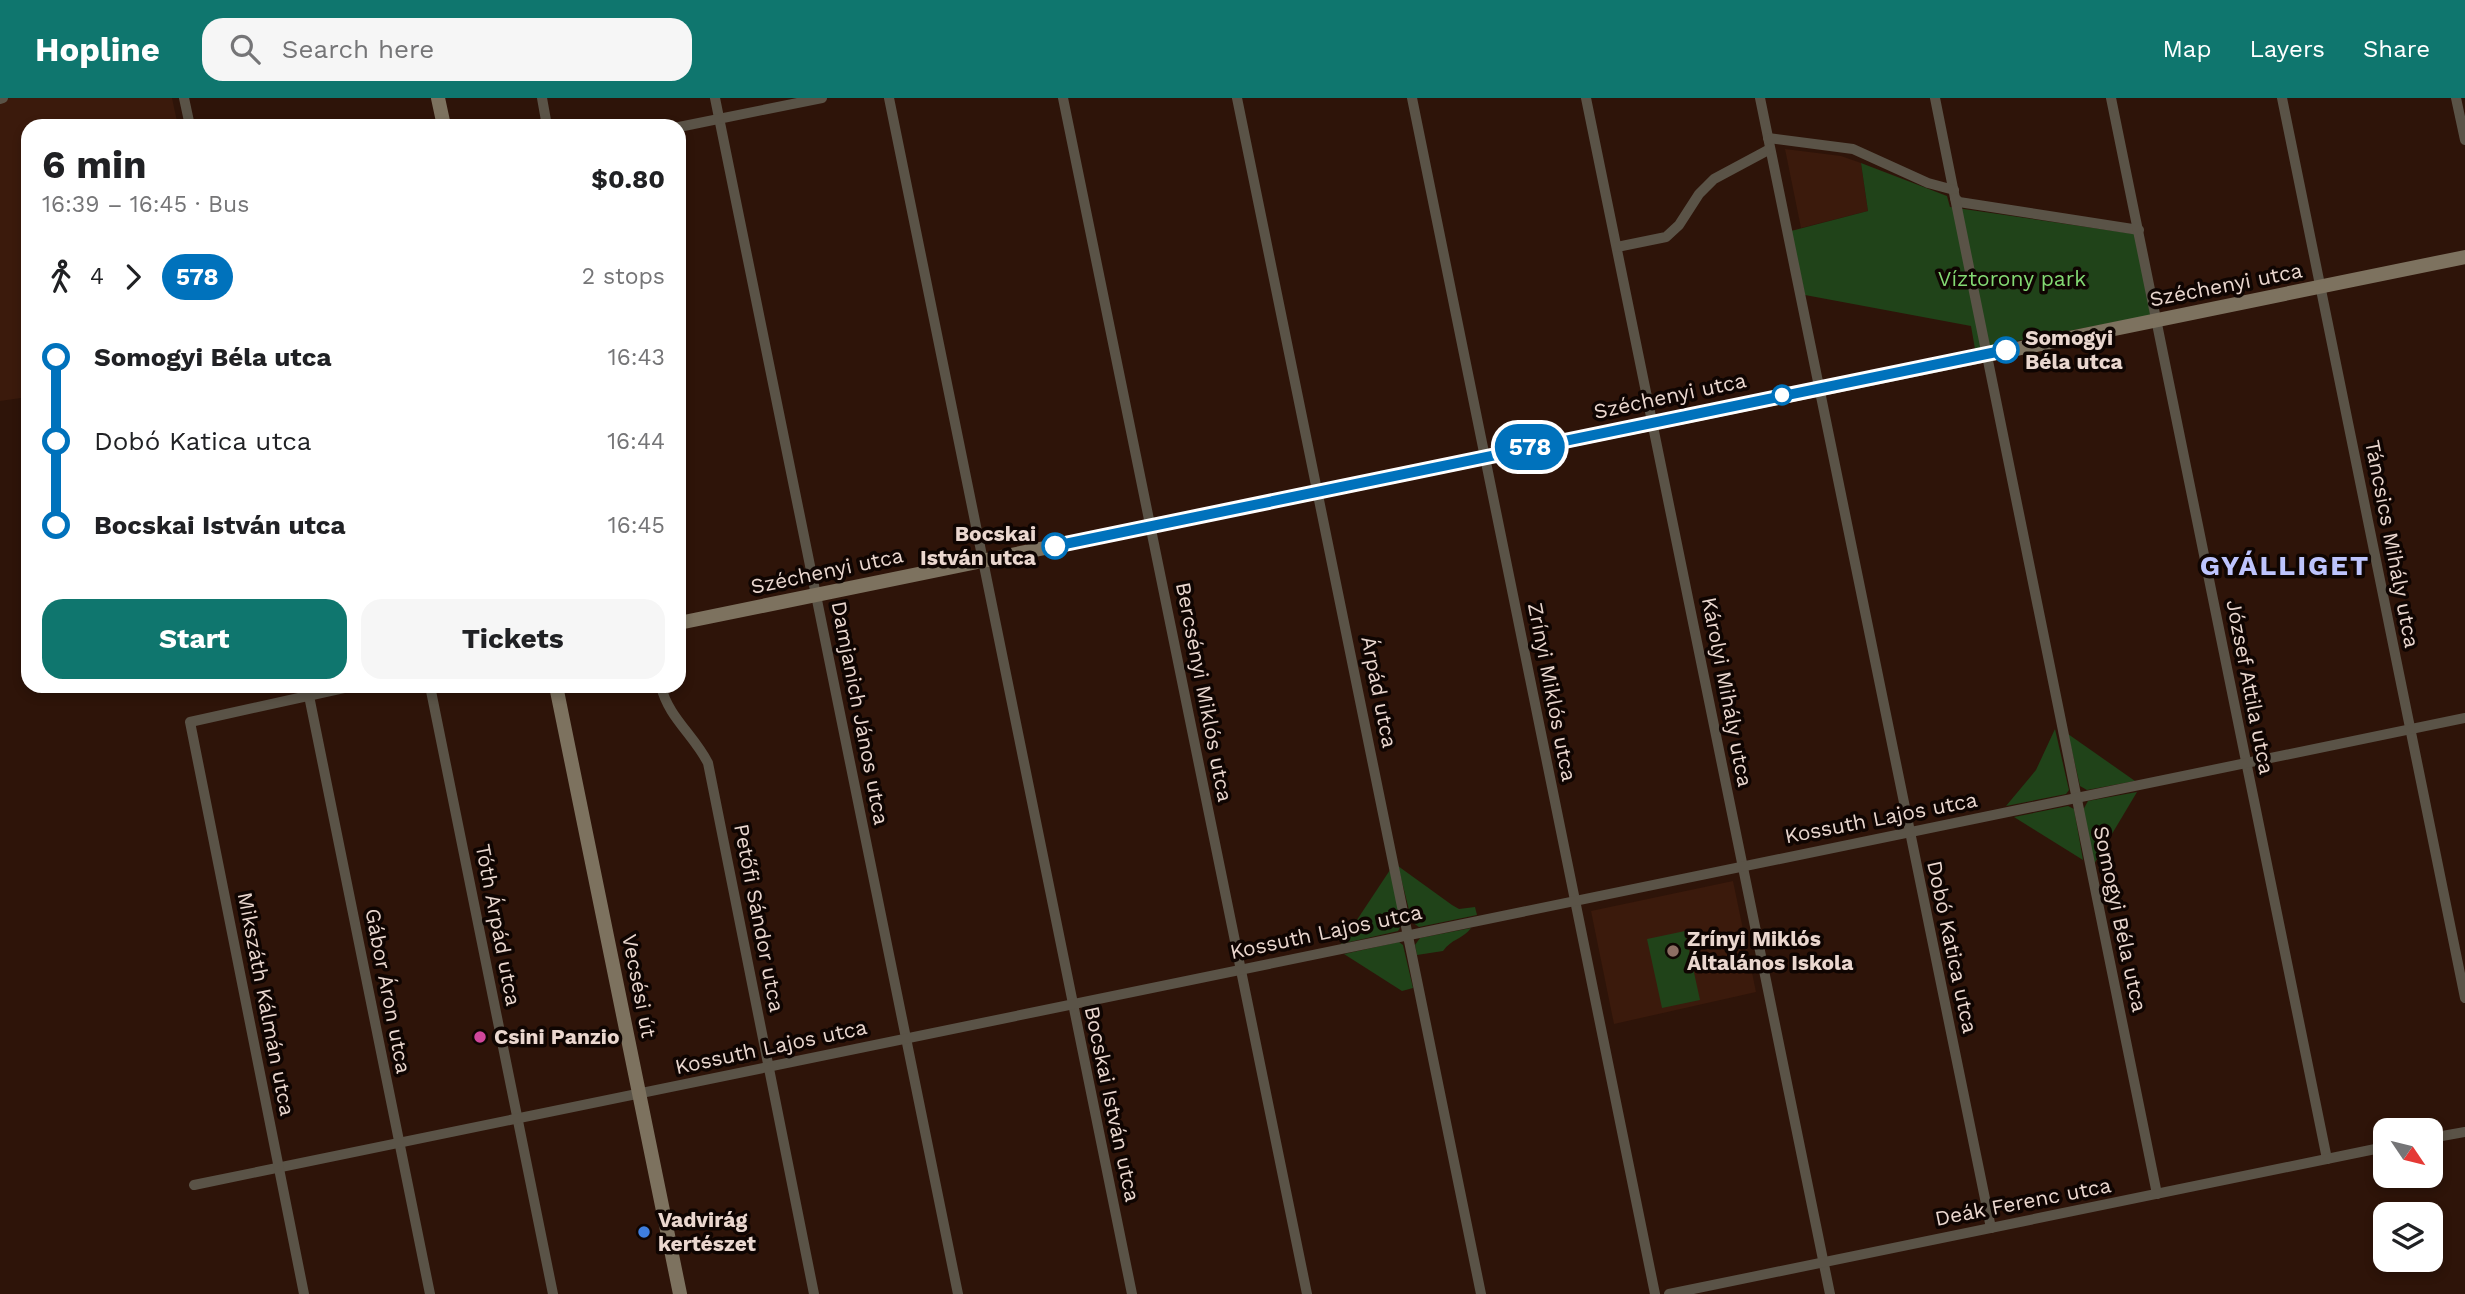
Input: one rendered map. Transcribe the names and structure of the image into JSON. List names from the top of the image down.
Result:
{
  "streets": {
    "street": [
      "Széchenyi utca",
      "Táncsics Mihály utca",
      "József Attila utca",
      "Bercsényi Miklós utca",
      "Árpád utca",
      "Zrínyi Miklós utca",
      "Károlyi Mihály utca",
      "Damjanich János utca",
      "Kossuth Lajos utca",
      "Petőfi Sándor utca",
      "Somogyi Béla utca",
      "Tóth Árpád utca",
      "Dobó Katica utca",
      "Vecsési út",
      "Gábor Áron utca",
      "Mikszáth Kálmán utca",
      "Bocskai István utca",
      "Deák Ferenc utca"
    ]
  },
  "crossings": [
    ["Széchenyi utca", "Táncsics Mihály utca"],
    ["Széchenyi utca", "József Attila utca"],
    ["Széchenyi utca", "Bercsényi Miklós utca"],
    ["Széchenyi utca", "Árpád utca"],
    ["Széchenyi utca", "Zrínyi Miklós utca"],
    ["Széchenyi utca", "Károlyi Mihály utca"],
    ["Széchenyi utca", "Damjanich János utca"],
    ["Széchenyi utca", "Somogyi Béla utca"],
    ["Széchenyi utca", "Dobó Katica utca"],
    ["Széchenyi utca", "Bocskai István utca"],
    ["Táncsics Mihály utca", "Kossuth Lajos utca"],
    ["József Attila utca", "Kossuth Lajos utca"],
    ["József Attila utca", "Deák Ferenc utca"],
    ["Bercsényi Miklós utca", "Kossuth Lajos utca"],
    ["Árpád utca", "Kossuth Lajos utca"],
    ["Zrínyi Miklós utca", "Kossuth Lajos utca"],
    ["Károlyi Mihály utca", "Kossuth Lajos utca"],
    ["Károlyi Mihály utca", "Deák Ferenc utca"],
    ["Damjanich János utca", "Kossuth Lajos utca"],
    ["Kossuth Lajos utca", "Petőfi Sándor utca"],
    ["Kossuth Lajos utca", "Somogyi Béla utca"],
    ["Kossuth Lajos utca", "Tóth Árpád utca"],
    ["Kossuth Lajos utca", "Dobó Katica utca"],
    ["Kossuth Lajos utca", "Vecsési út"],
    ["Kossuth Lajos utca", "Gábor Áron utca"],
    ["Kossuth Lajos utca", "Mikszáth Kálmán utca"],
    ["Kossuth Lajos utca", "Bocskai István utca"],
    ["Somogyi Béla utca", "Deák Ferenc utca"],
    ["Dobó Katica utca", "Deák Ferenc utca"]
  ],
  "districts": ["GYÁLLIGET"],
  "parks": ["Víztorony park"],
  "places": [
    "Somogyi Béla utca",
    "Bocskai István utca",
    "Zrínyi Miklós Általános Iskola",
    "Csini Panzio",
    "Vadvirág kertészet"
  ],
  "lines": ["bus line 578"],
  "north": "bottom right",
  "page": {
    "header": "Hopline",
    "search": "Search here",
    "nav": ["Map", "Layers", "Share"],
    "on_map": "578",
    "heading": ["6 min", "16:39 – 16:45 · Bus", "$0.80"],
    "legs": ["4", "578", "2 stops"],
    "list": [
      {
        "name": "Somogyi Béla utca",
        "value": "16:43"
      },
      {
        "name": "Dobó Katica utca",
        "value": "16:44"
      },
      {
        "name": "Bocskai István utca",
        "value": "16:45"
      }
    ],
    "buttons": ["Start", "Tickets"]
  }
}
